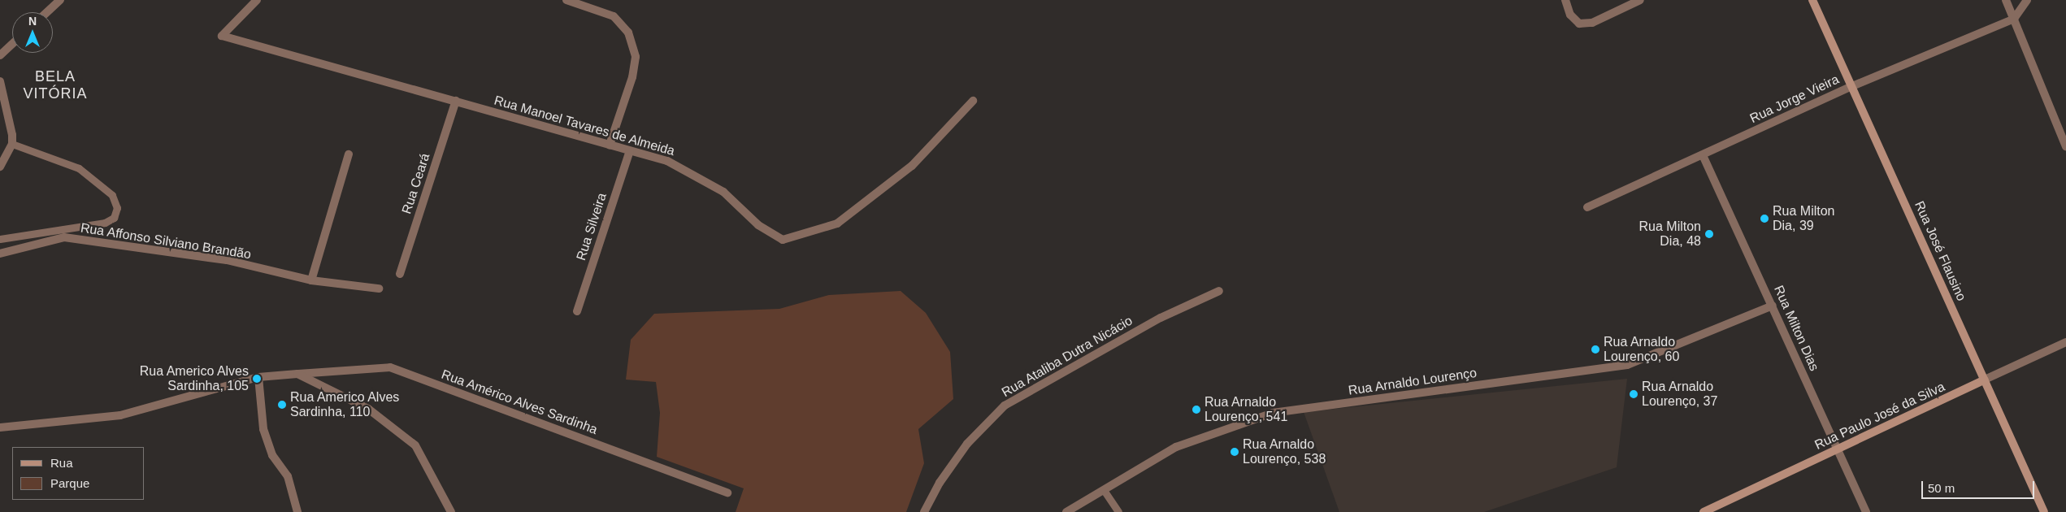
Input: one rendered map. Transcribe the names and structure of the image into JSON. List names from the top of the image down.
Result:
{
  "streets": {
    "street": [
      "Rua Jorge Vieira",
      "Rua Manoel Tavares de Almeida",
      "Rua Ceará",
      "Rua Silveira",
      "Rua Affonso Silviano Brandão",
      "Rua José Flausino",
      "Rua Milton Dias",
      "Rua Ataliba Dutra Nicácio",
      "Rua Arnaldo Lourenço",
      "Rua Américo Alves Sardinha",
      "Rua Paulo José da Silva"
    ]
  },
  "crossings": [
    ["Rua Jorge Vieira", "Rua José Flausino"],
    ["Rua Jorge Vieira", "Rua Milton Dias"],
    ["Rua Manoel Tavares de Almeida", "Rua Ceará"],
    ["Rua Manoel Tavares de Almeida", "Rua Silveira"],
    ["Rua José Flausino", "Rua Paulo José da Silva"],
    ["Rua Milton Dias", "Rua Arnaldo Lourenço"],
    ["Rua Milton Dias", "Rua Paulo José da Silva"]
  ],
  "districts": ["BELA VITÓRIA"],
  "places": [
    "Rua Milton Dia, 39",
    "Rua Milton Dia, 48",
    "Rua Arnaldo Lourenço, 60",
    "Rua Americo Alves Sardinha, 105",
    "Rua Arnaldo Lourenço, 37",
    "Rua Americo Alves Sardinha, 110",
    "Rua Arnaldo Lourenço, 541",
    "Rua Arnaldo Lourenço, 538"
  ],
  "legend": ["Rua", "Parque"],
  "scale_bar": "50 m",
  "north": "top"
}
